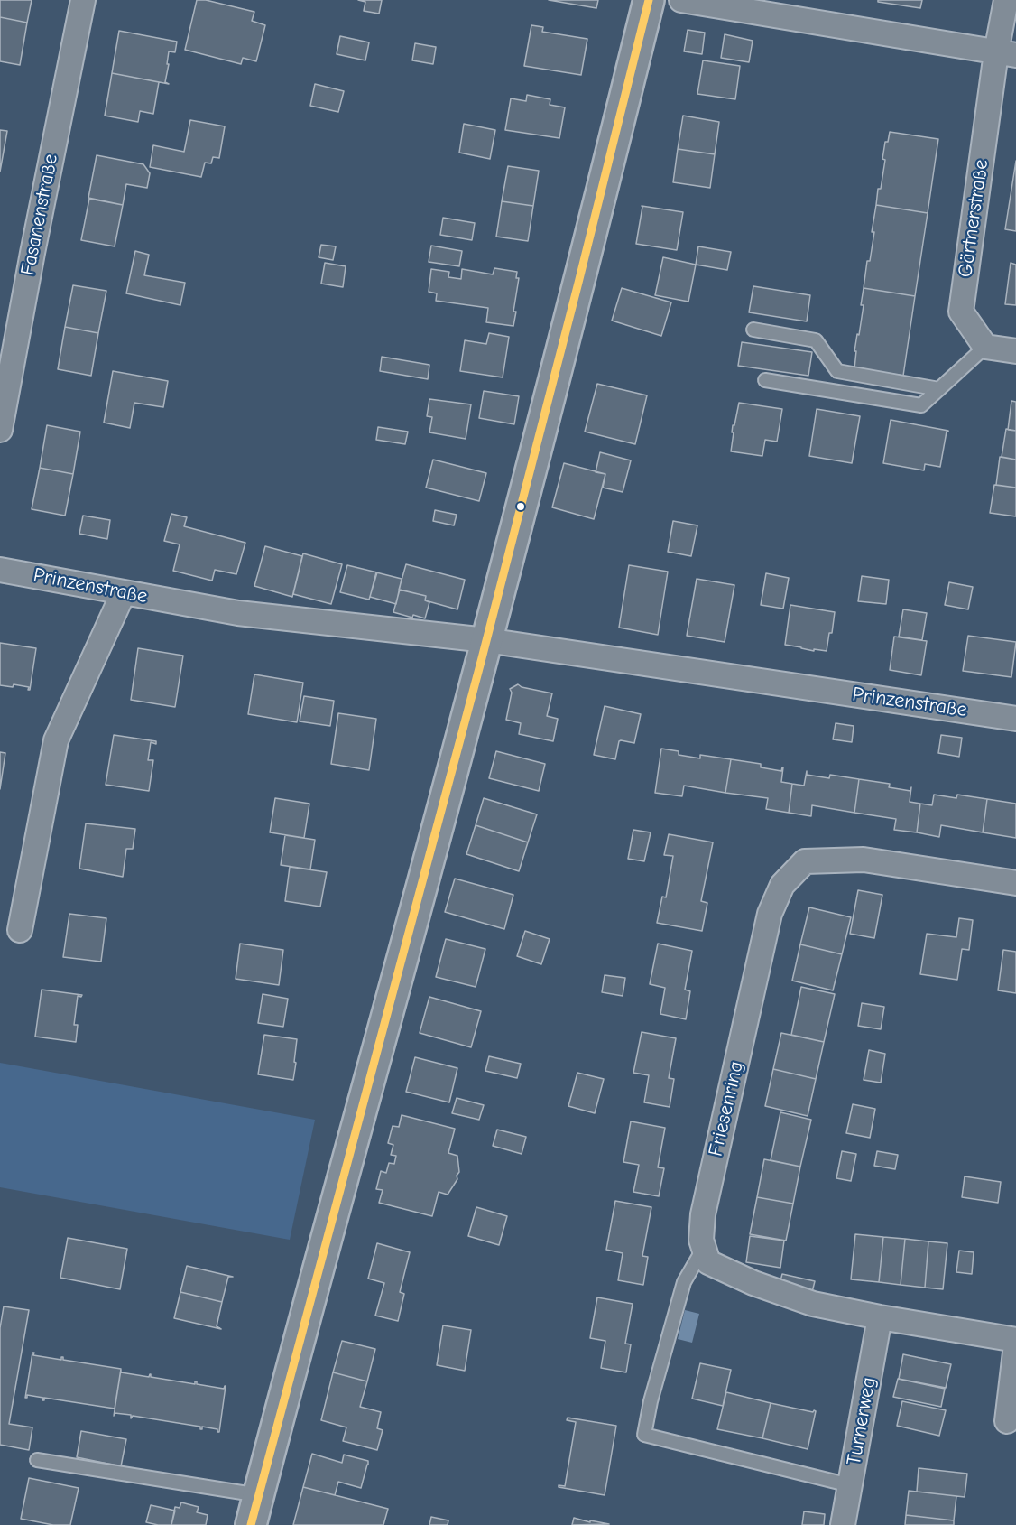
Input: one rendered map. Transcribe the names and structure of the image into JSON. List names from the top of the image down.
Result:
{
  "streets": {
    "street": [
      "Fasanenstraße",
      "Gärtnerstraße",
      "Prinzenstraße",
      "Friesenring",
      "Turnerweg"
    ]
  }
}
